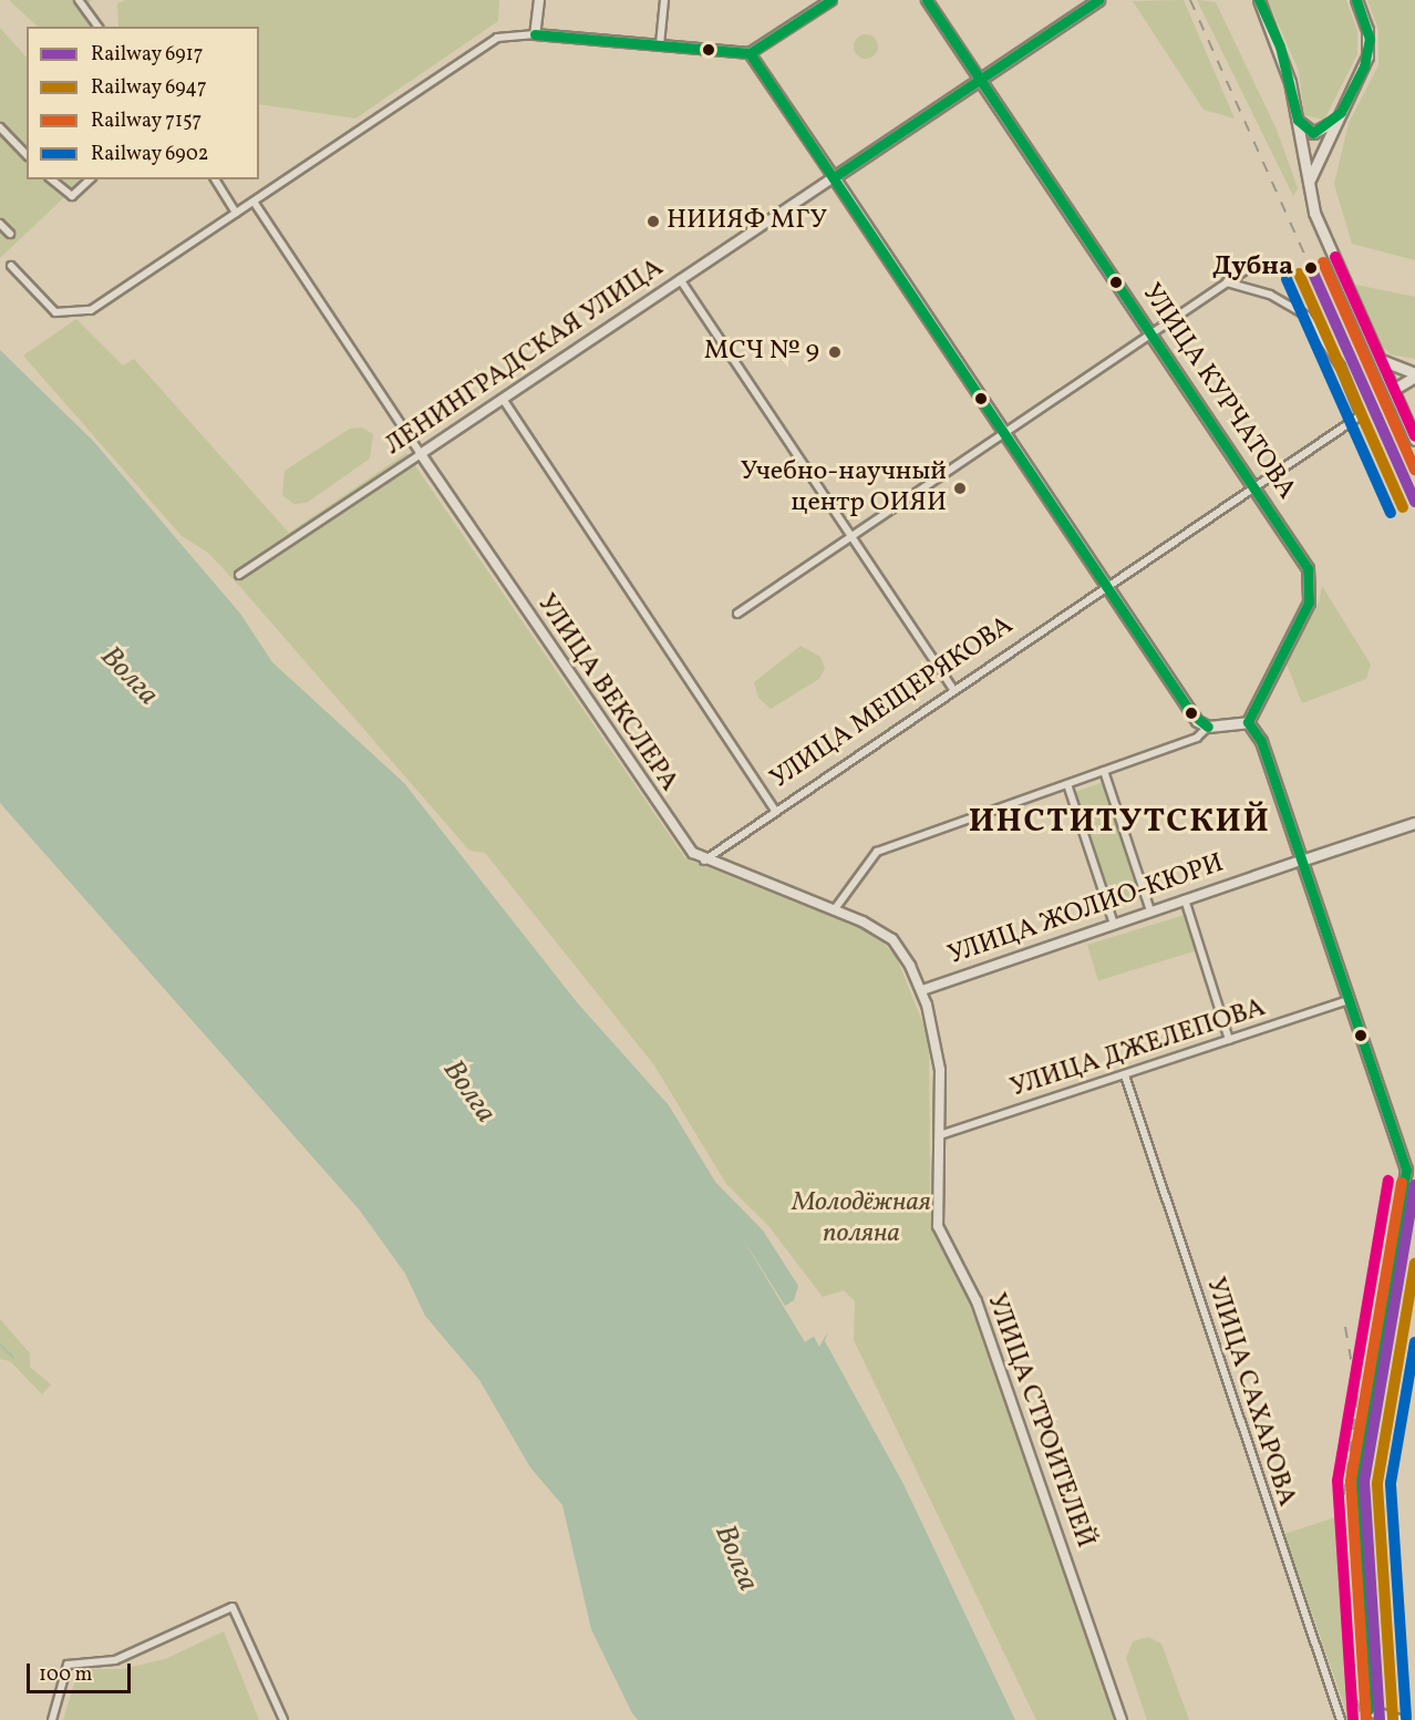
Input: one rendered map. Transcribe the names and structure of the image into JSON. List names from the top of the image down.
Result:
{
  "streets": {
    "main road": ["ЛЕНИНГРАДСКАЯ УЛИЦА", "УЛИЦА КУРЧАТОВА", "УЛИЦА ЖОЛИО-КЮРИ"],
    "street": [
      "УЛИЦА ВЕКСЛЕРА",
      "УЛИЦА МЕЩЕРЯКОВА",
      "УЛИЦА ДЖЕЛЕПОВА",
      "УЛИЦА САХАРОВА",
      "УЛИЦА СТРОИТЕЛЕЙ"
    ]
  },
  "crossings": [
    ["ЛЕНИНГРАДСКАЯ УЛИЦА", "УЛИЦА КУРЧАТОВА"],
    ["ЛЕНИНГРАДСКАЯ УЛИЦА", "УЛИЦА ВЕКСЛЕРА"],
    ["УЛИЦА КУРЧАТОВА", "УЛИЦА МЕЩЕРЯКОВА"],
    ["УЛИЦА ВЕКСЛЕРА", "УЛИЦА МЕЩЕРЯКОВА"],
    ["УЛИЦА ВЕКСЛЕРА", "УЛИЦА ЖОЛИО-КЮРИ"],
    ["УЛИЦА ВЕКСЛЕРА", "УЛИЦА ДЖЕЛЕПОВА"],
    ["УЛИЦА ВЕКСЛЕРА", "УЛИЦА СТРОИТЕЛЕЙ"],
    ["УЛИЦА ДЖЕЛЕПОВА", "УЛИЦА САХАРОВА"],
    ["УЛИЦА ДЖЕЛЕПОВА", "УЛИЦА СТРОИТЕЛЕЙ"]
  ],
  "districts": ["ИНСТИТУТСКИЙ"],
  "water": ["Волга"],
  "parks": ["Молодёжная поляна"],
  "places": [
    "НИИЯФ МГУ",
    "Дубна",
    "МСЧ № 9",
    "Учебно-научный центр ОИЯИ"
  ],
  "lines": [
    "rail line 7157",
    "rail line 6917",
    "rail line 6947",
    "rail line 6902"
  ],
  "legend": [
    "Railway 6917",
    "Railway 6947",
    "Railway 7157",
    "Railway 6902"
  ],
  "scale_bar": "100 m"
}
